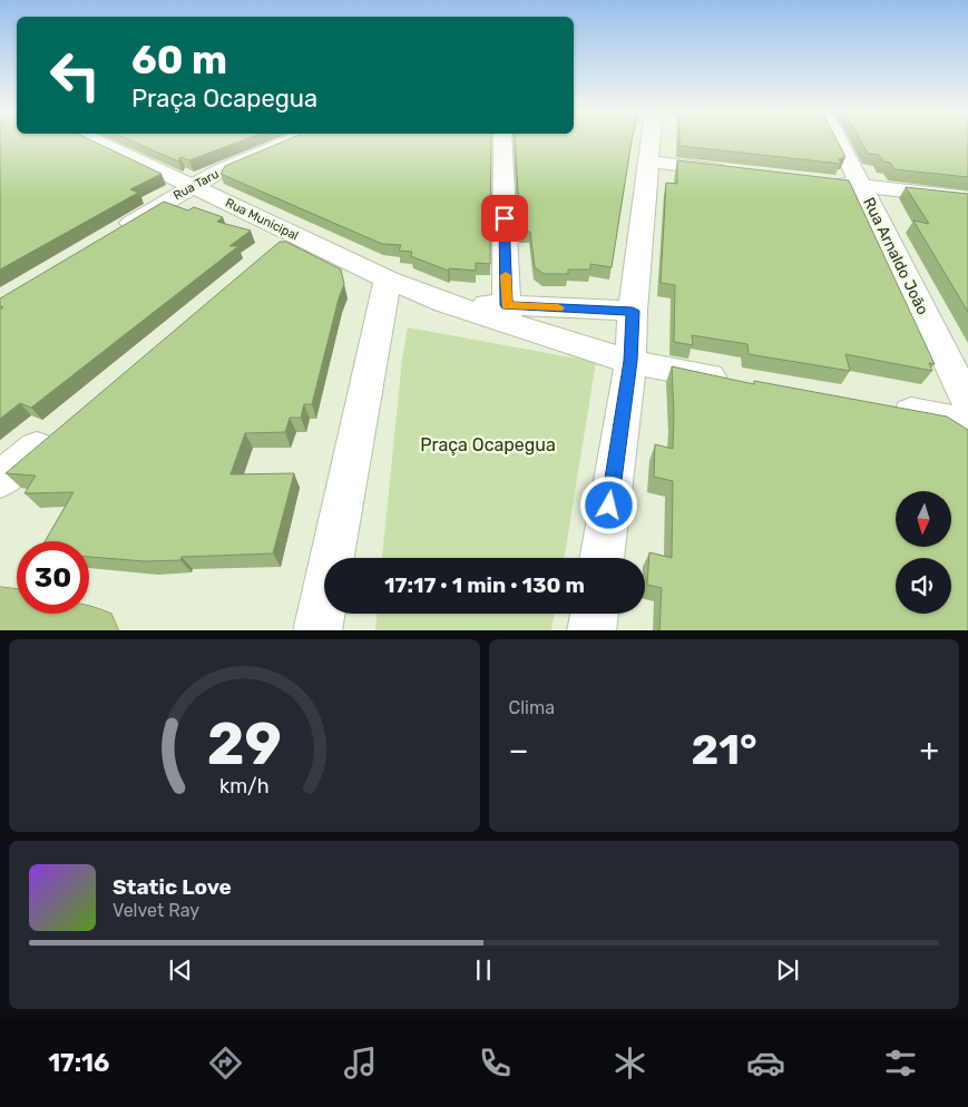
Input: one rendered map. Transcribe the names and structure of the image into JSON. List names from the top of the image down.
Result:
{
  "streets": {
    "street": ["Rua Taru", "Rua Municipal", "Rua Arnaldo João"]
  },
  "crossings": [
    ["Rua Taru", "Rua Municipal"]
  ],
  "parks": ["Praça Ocapegua"],
  "north": "bottom",
  "page": {
    "turn": ["60 m", "Praça Ocapegua"],
    "limit": "30",
    "trip": "17:17 · 1 min · 130 m",
    "tile": "Clima",
    "heat": ["−", "21°", "+"],
    "song": ["Static Love", "Velvet Ray"],
    "tabs": "17:16",
    "gauge": ["29", "km/h"]
  }
}
